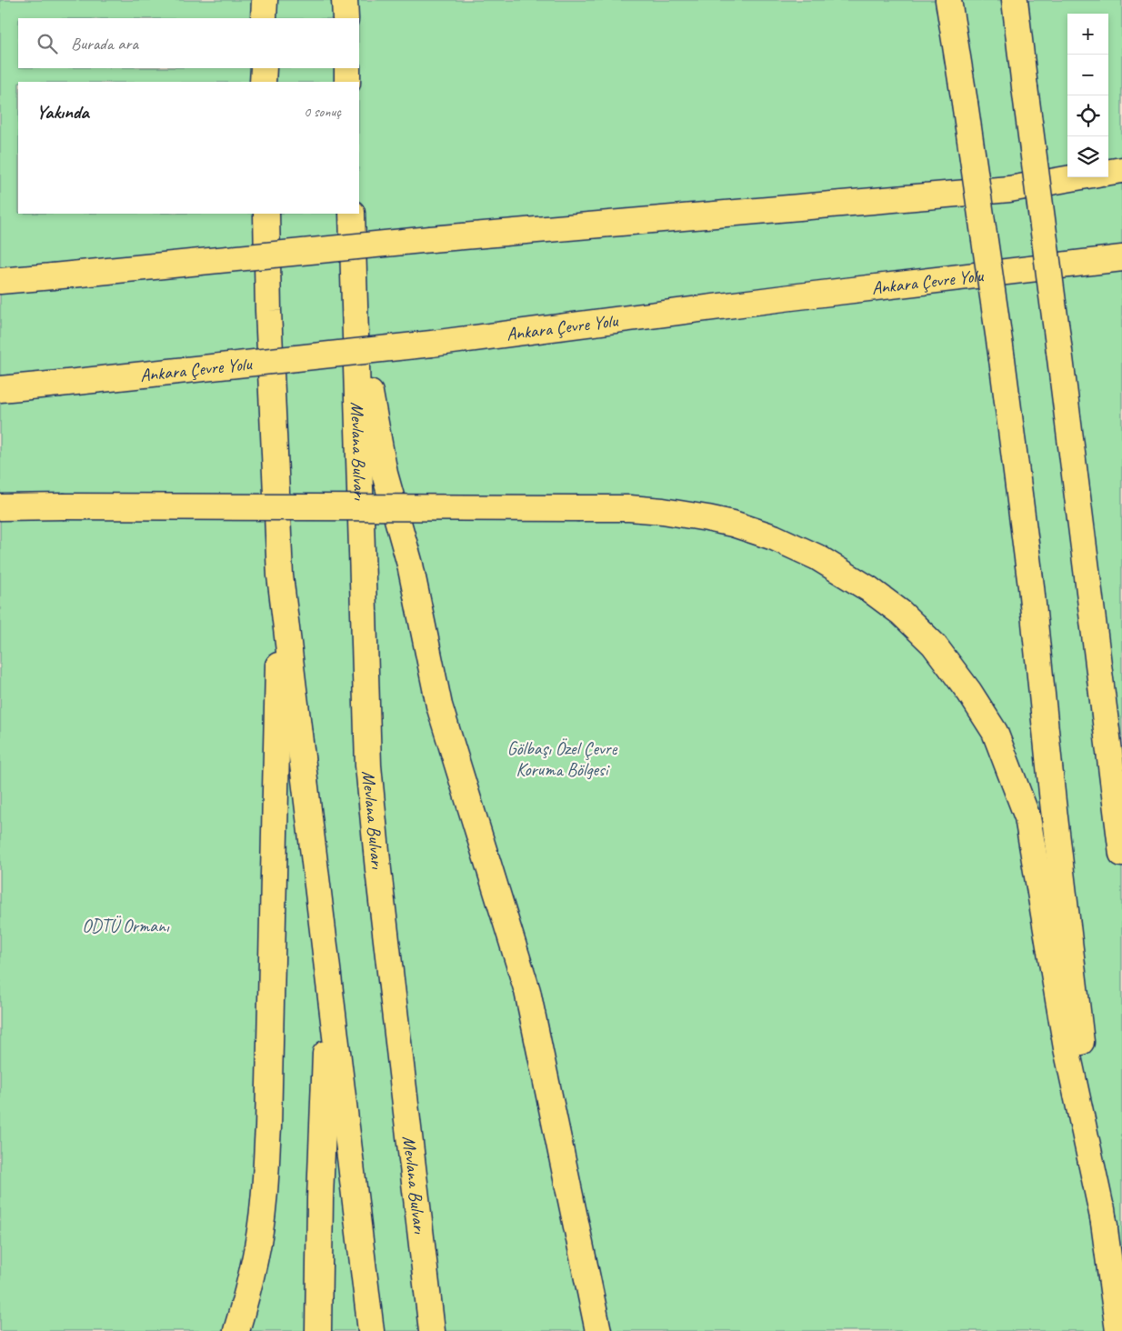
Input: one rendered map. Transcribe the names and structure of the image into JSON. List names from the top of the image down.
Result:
{
  "streets": {
    "highway": ["Ankara Çevre Yolu", "Mevlana Bulvarı"]
  },
  "parks": ["Gölbaşı Özel Çevre Koruma Bölgesi", "ODTÜ Ormanı"],
  "page": {
    "map_buttons": ["+", "−"],
    "search": "Burada ara",
    "heading": ["Yakında", "0 sonuç"]
  }
}
